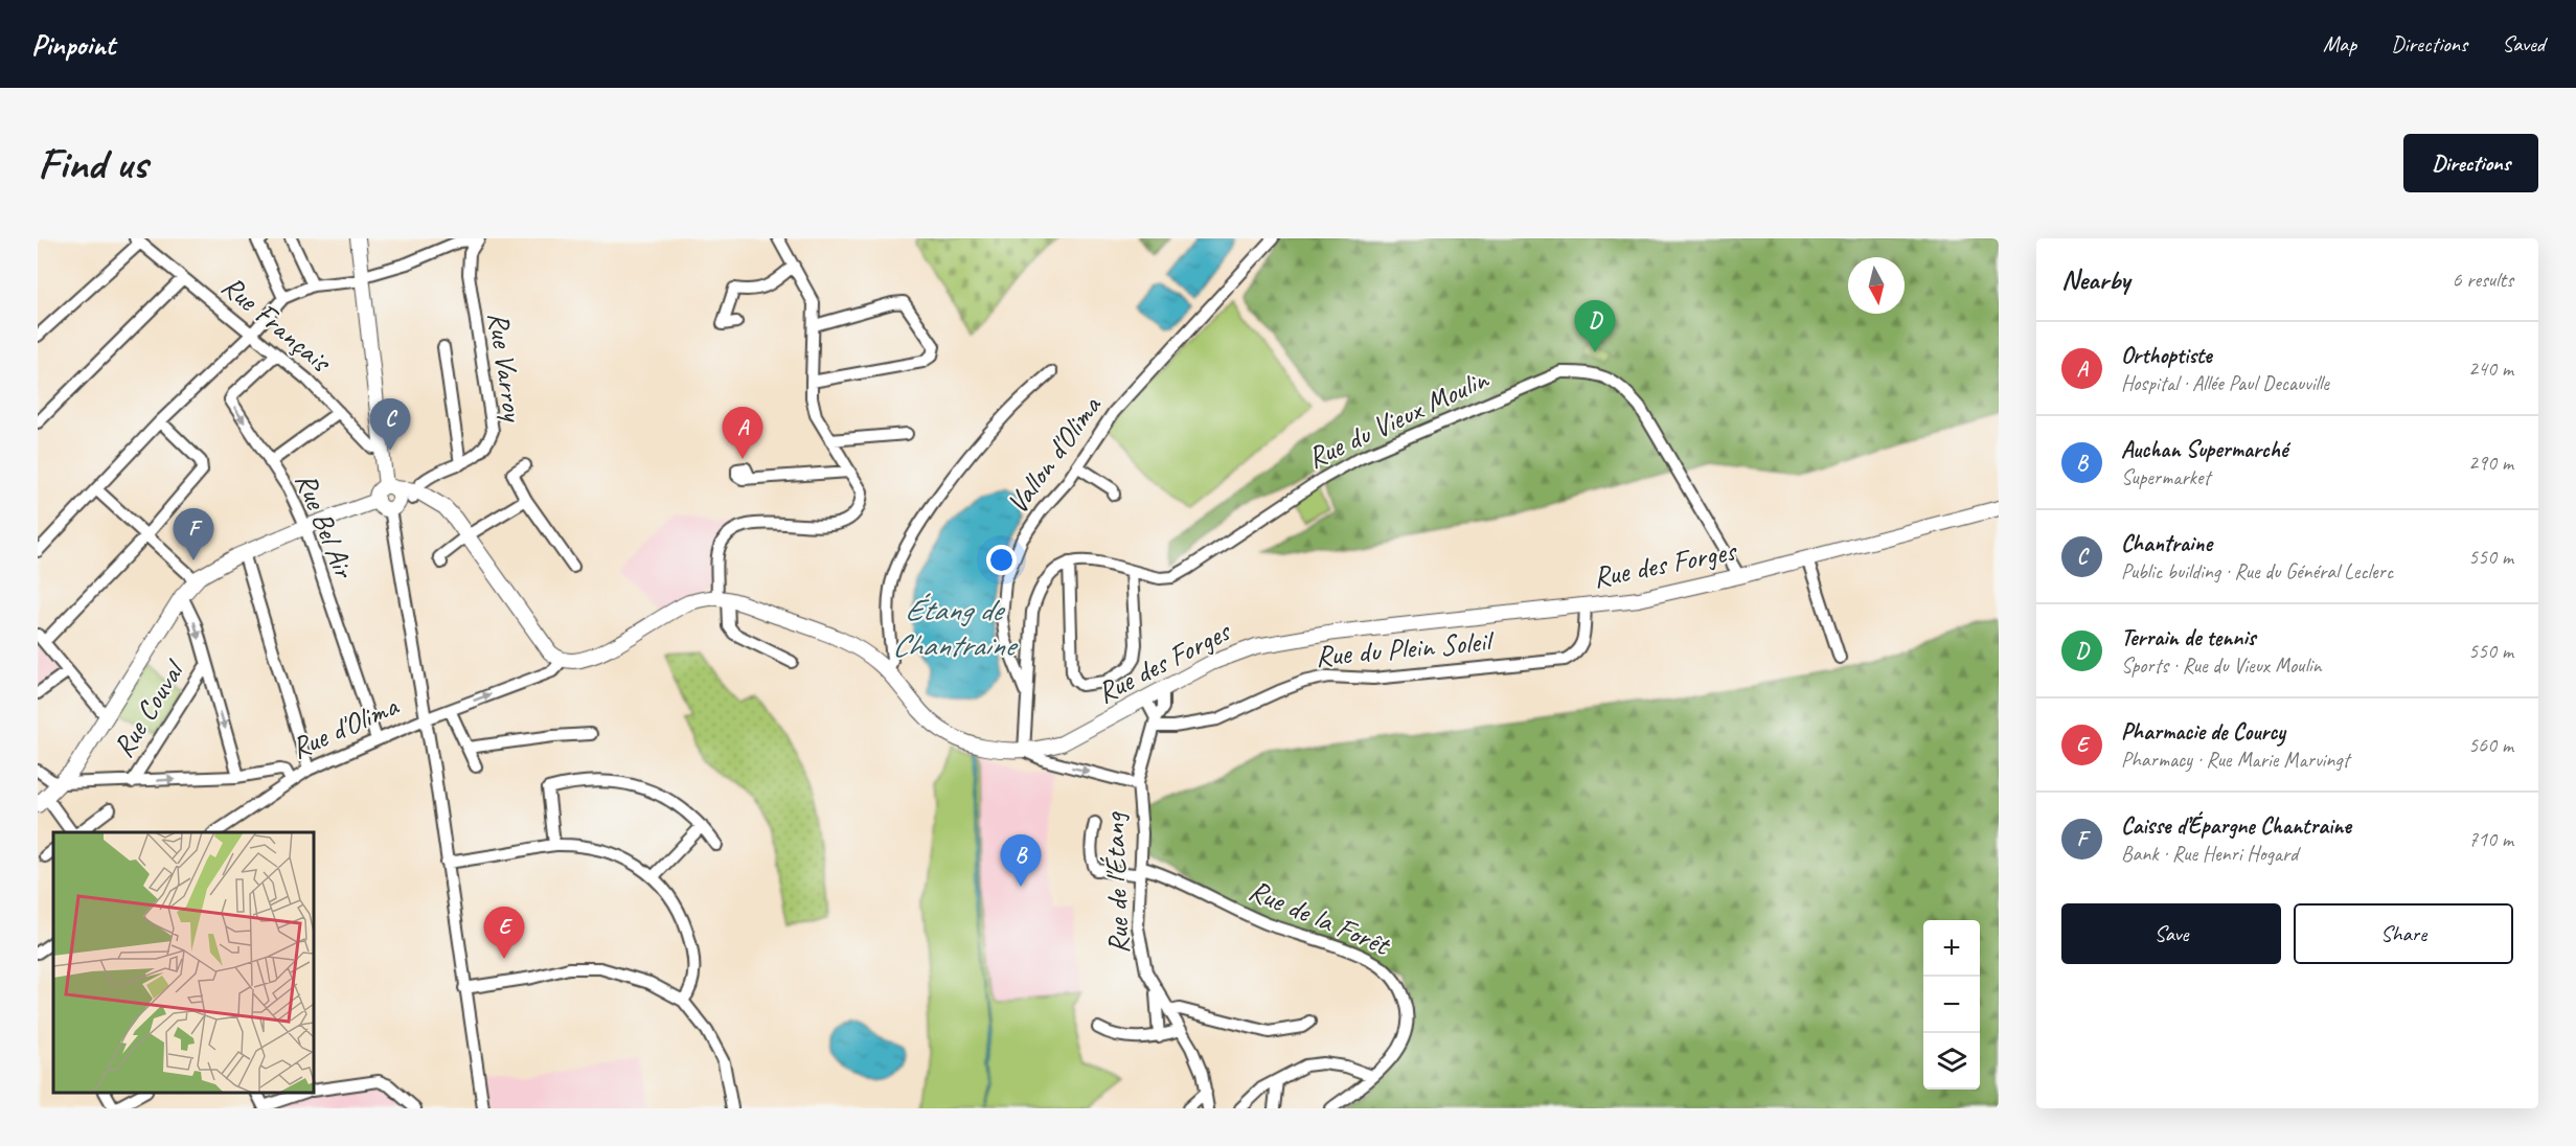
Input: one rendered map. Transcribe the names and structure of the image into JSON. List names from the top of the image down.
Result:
{
  "streets": {
    "main road": ["Rue des Forges"],
    "street": [
      "Rue Français",
      "Rue Varroy",
      "Rue du Vieux Moulin",
      "Vallon d'Olima",
      "Rue Bel Air",
      "Rue du Plein Soleil",
      "Rue Couval",
      "Rue d'Olima",
      "Rue de l'Étang",
      "Rue de la Forêt"
    ]
  },
  "crossings": [
    ["Rue Français", "Rue Bel Air"],
    ["Rue du Vieux Moulin", "Rue des Forges"],
    ["Vallon d'Olima", "Rue des Forges"],
    ["Rue Bel Air", "Rue d'Olima"],
    ["Rue des Forges", "Rue du Plein Soleil"],
    ["Rue des Forges", "Rue de l'Étang"],
    ["Rue du Plein Soleil", "Rue de l'Étang"],
    ["Rue Couval", "Rue d'Olima"],
    ["Rue de l'Étang", "Rue de la Forêt"]
  ],
  "water": ["Étang de Chantraine"],
  "north": "bottom",
  "page": {
    "header": "Pinpoint",
    "nav": ["Map", "Directions", "Saved"],
    "buttons": [
      "Directions",
      ["Save", "Share"]
    ],
    "title": "Find us",
    "heading": ["Nearby", "6 results"],
    "pins": [
      "D",
      "C",
      "A",
      "F",
      "B",
      "E"
    ],
    "list": [
      {
        "mark": "A",
        "name": "Orthoptiste",
        "note": "Hospital · Allée Paul Decauville",
        "value": "240 m"
      },
      {
        "mark": "B",
        "name": "Auchan Supermarché",
        "note": "Supermarket",
        "value": "290 m"
      },
      {
        "mark": "C",
        "name": "Chantraine",
        "note": "Public building · Rue du Général Leclerc",
        "value": "550 m"
      },
      {
        "mark": "D",
        "name": "Terrain de tennis",
        "note": "Sports · Rue du Vieux Moulin",
        "value": "550 m"
      },
      {
        "mark": "E",
        "name": "Pharmacie de Courcy",
        "note": "Pharmacy · Rue Marie Marvingt",
        "value": "560 m"
      },
      {
        "mark": "F",
        "name": "Caisse d’Épargne Chantraine",
        "note": "Bank · Rue Henri Hogard",
        "value": "710 m"
      }
    ],
    "map_buttons": ["+", "−"]
  }
}
